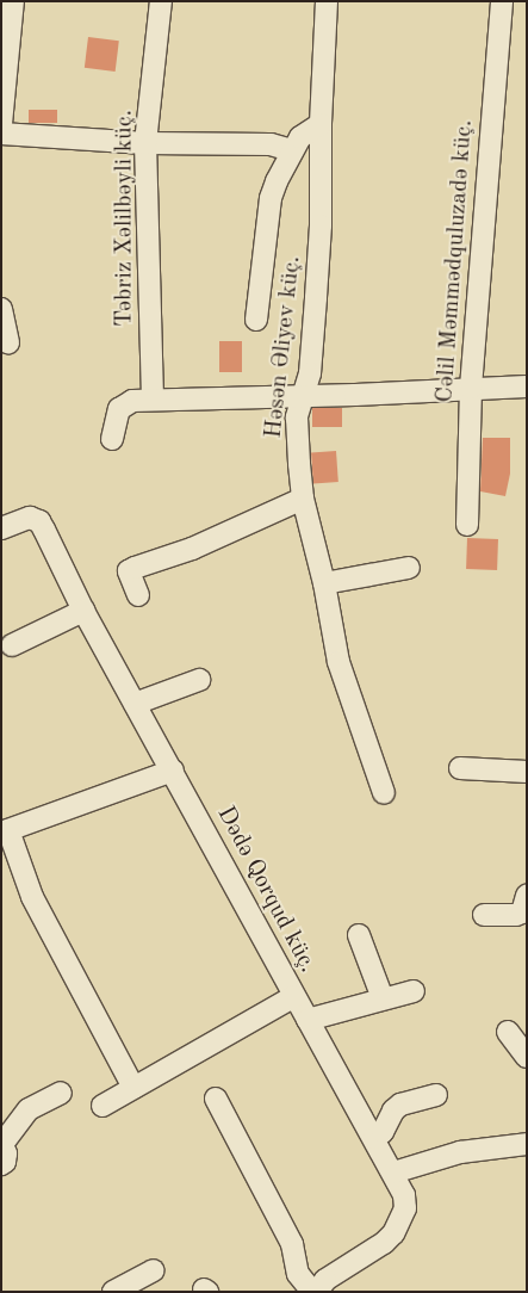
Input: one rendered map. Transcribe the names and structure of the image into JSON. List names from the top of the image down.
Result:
{
  "streets": {
    "street": [
      "Təbriz Xəlilbəyli küç.",
      "Cəlil Məmmədquluzadə küç.",
      "Həsən Əliyev küç.",
      "Dədə Qorqud küç."
    ]
  }
}
